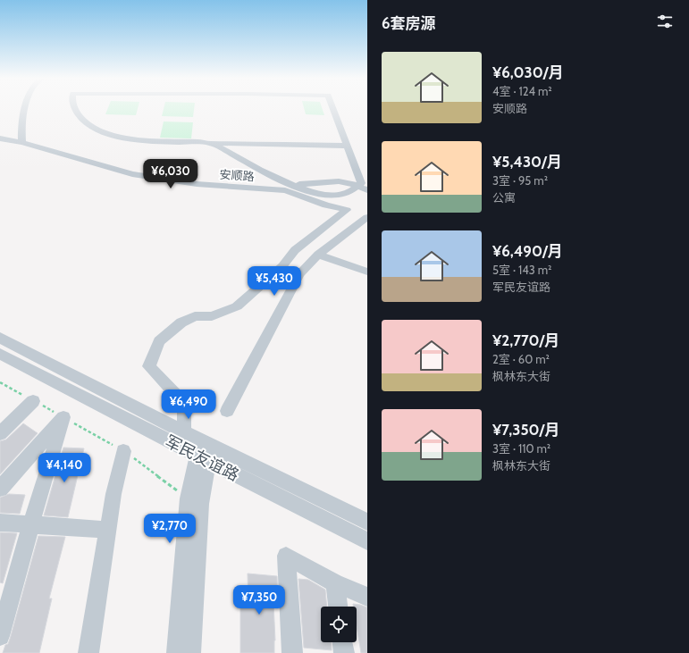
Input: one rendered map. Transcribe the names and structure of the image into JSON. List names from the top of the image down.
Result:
{
  "streets": {
    "street": ["安顺路", "军民友谊路"]
  },
  "crossings": [
    ["安顺路", "军民友谊路"]
  ],
  "page": {
    "heading": "6套房源",
    "list": [
      {
        "name": "¥6,030/月",
        "note": "4室 · 124 m² · 安顺路"
      },
      {
        "name": "¥5,430/月",
        "note": "3室 · 95 m² · 公寓"
      },
      {
        "name": "¥6,490/月",
        "note": "5室 · 143 m² · 军民友谊路"
      },
      {
        "name": "¥2,770/月",
        "note": "2室 · 60 m² · 枫林东大街"
      },
      {
        "name": "¥7,350/月",
        "note": "3室 · 110 m² · 枫林东大街"
      }
    ],
    "price": [
      "¥6,030",
      "¥5,430",
      "¥6,490",
      "¥4,140",
      "¥2,770",
      "¥7,350"
    ]
  }
}
